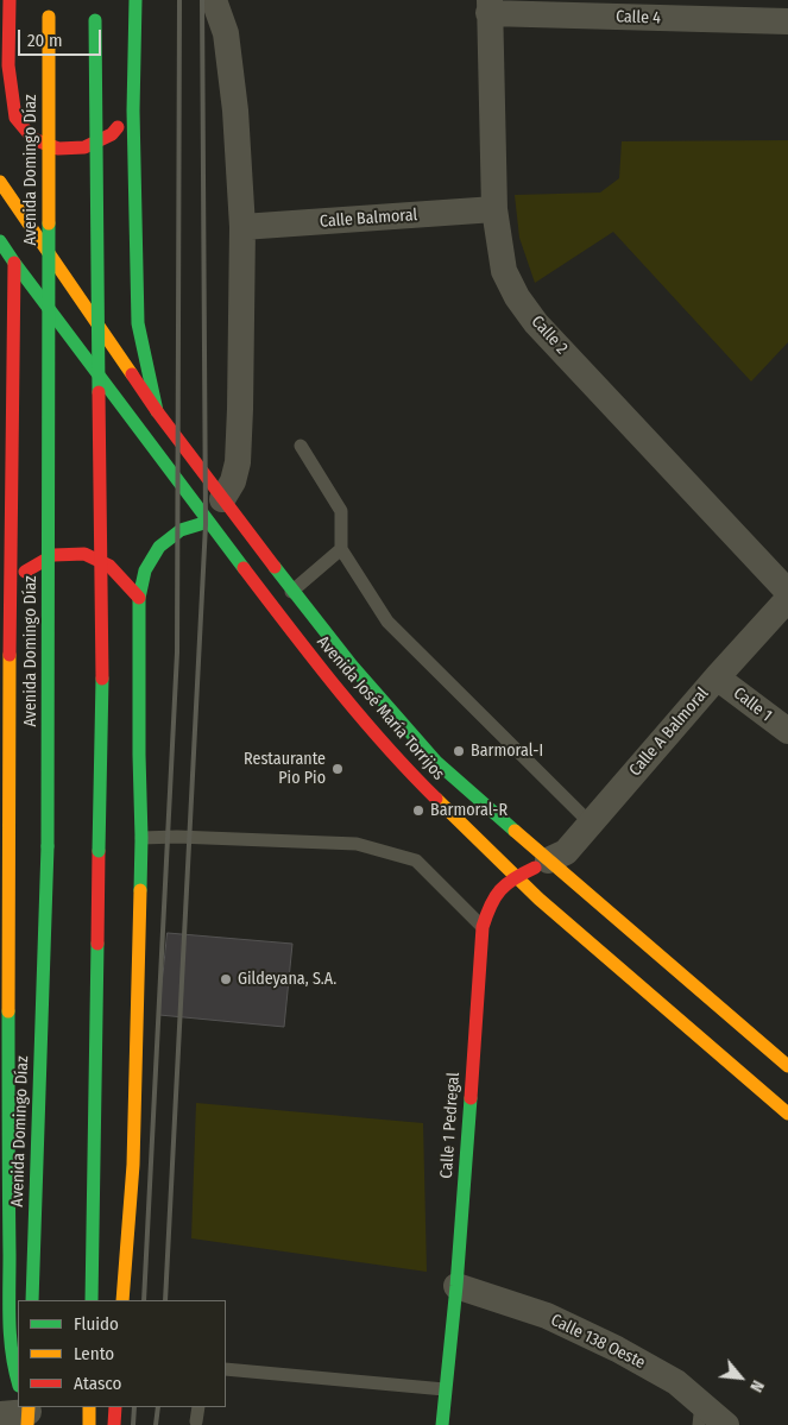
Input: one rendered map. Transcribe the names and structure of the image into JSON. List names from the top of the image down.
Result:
{
  "streets": {
    "main road": ["Avenida Domingo Díaz", "Avenida José María Torrijos", "Calle 1 Pedregal"],
    "street": [
      "Calle 4",
      "Calle Balmoral",
      "Calle 2",
      "Calle 1",
      "Calle A Balmoral",
      "Calle 138 Oeste"
    ]
  },
  "crossings": [
    ["Calle 4", "Calle 2"],
    ["Calle Balmoral", "Calle 2"],
    ["Calle 1", "Calle A Balmoral"],
    ["Avenida José María Torrijos", "Calle A Balmoral"],
    ["Avenida José María Torrijos", "Calle 1 Pedregal"],
    ["Calle A Balmoral", "Calle 1 Pedregal"],
    ["Calle 1 Pedregal", "Calle 138 Oeste"]
  ],
  "places": [
    "Barmoral-I",
    "Restaurante Pio Pio",
    "Barmoral-R",
    "Gildeyana, S.A."
  ],
  "legend": ["Fluido", "Lento", "Atasco"],
  "scale_bar": "20 m",
  "north": "bottom right"
}
